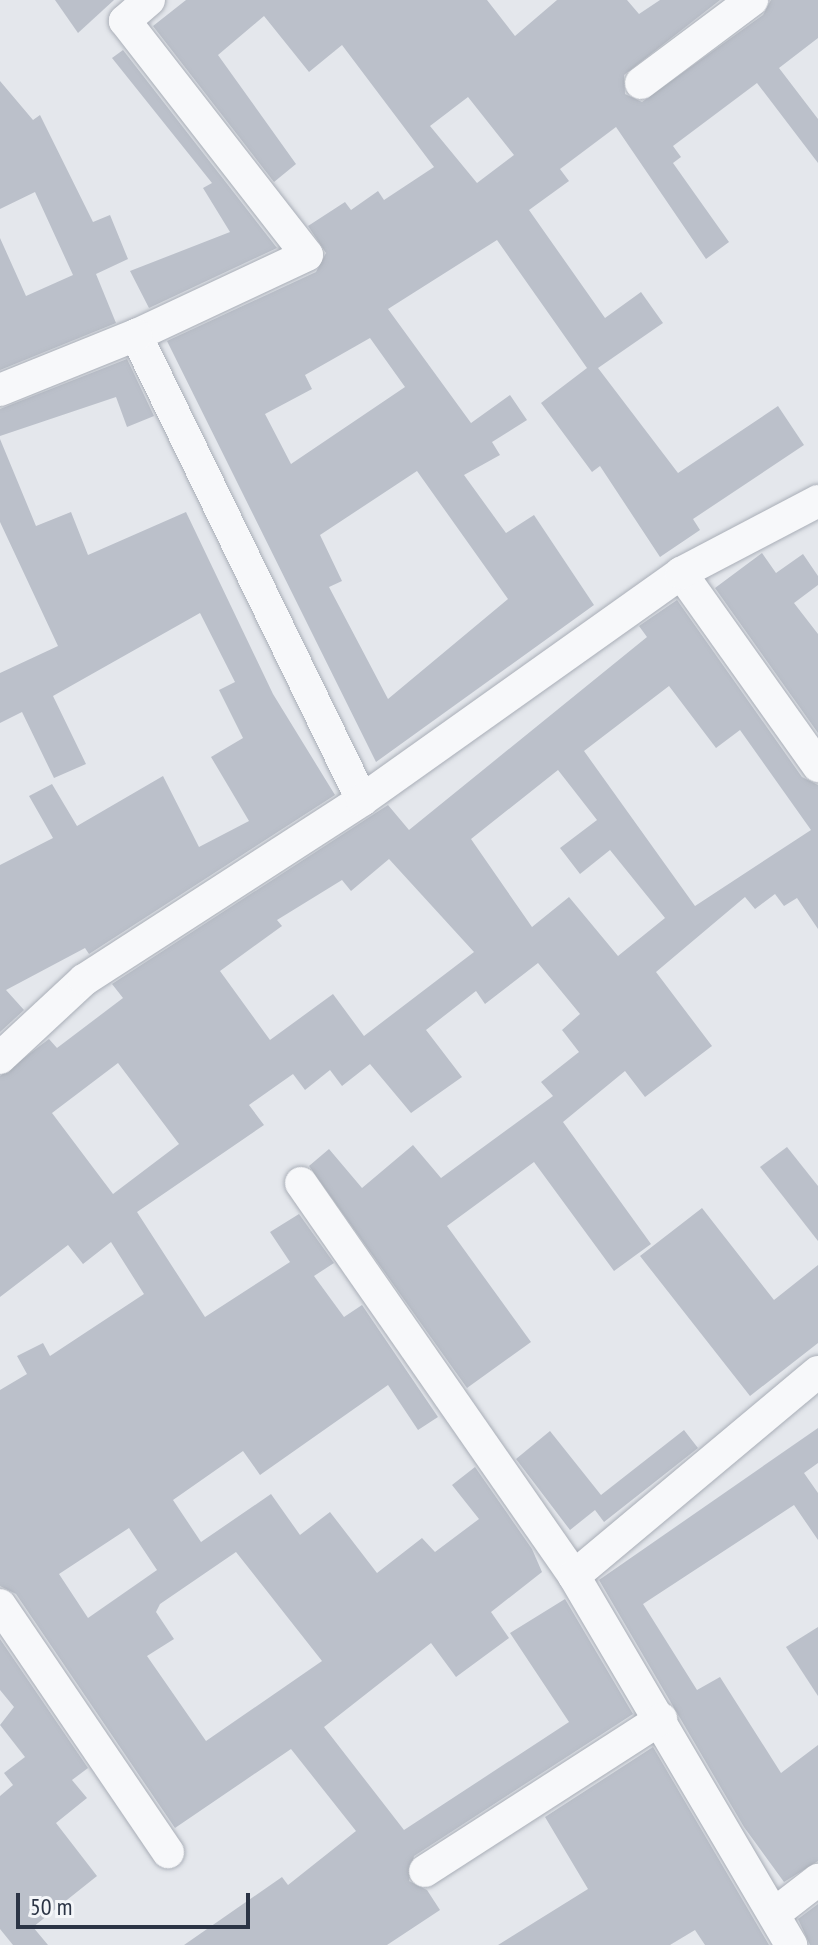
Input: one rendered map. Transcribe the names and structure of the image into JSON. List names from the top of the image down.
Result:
{
  "scale_bar": "50 m"
}
